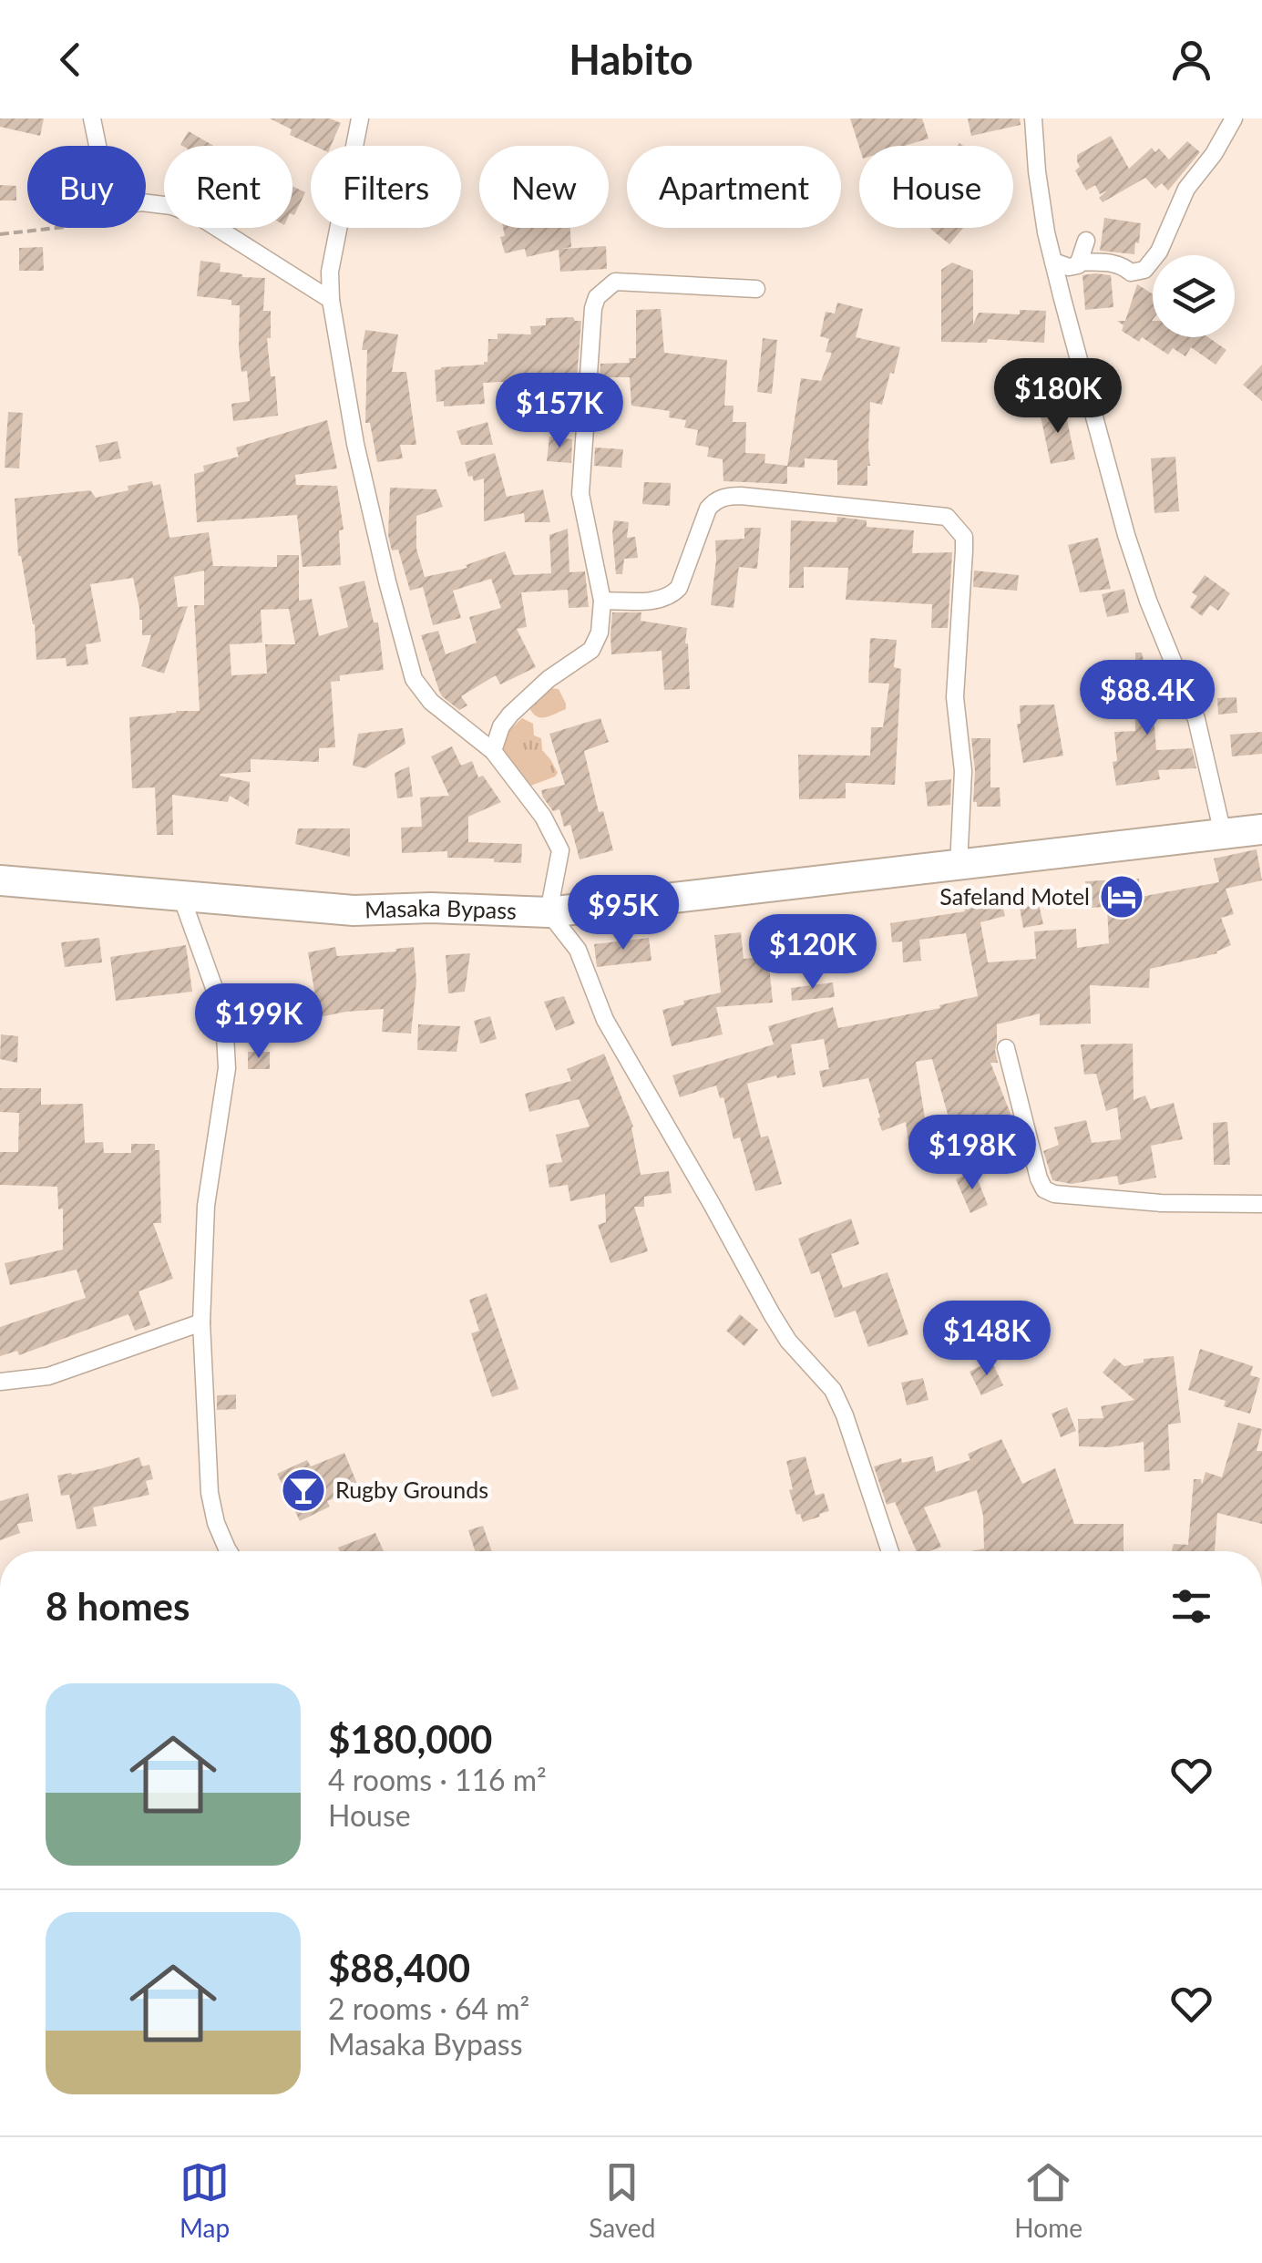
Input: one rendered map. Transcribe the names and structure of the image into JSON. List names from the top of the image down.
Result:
{
  "streets": {
    "highway": ["Masaka Bypass"]
  },
  "places": {
    "hotel": ["Safeland Motel"],
    "bar": ["Rugby Grounds"]
  },
  "page": {
    "header": "Habito",
    "chip": [
      "Buy",
      "Rent",
      "Filters",
      "New",
      "Apartment",
      "House"
    ],
    "price": [
      "$180K",
      "$157K",
      "$88.4K",
      "$95K",
      "$120K",
      "$199K",
      "$198K",
      "$148K"
    ],
    "heading": "8 homes",
    "list": [
      {
        "name": "$180,000",
        "note": "4 rooms · 116 m² · House"
      },
      {
        "name": "$88,400",
        "note": "2 rooms · 64 m² · Masaka Bypass"
      }
    ],
    "tabs": ["Map", "Saved", "Home"]
  }
}
